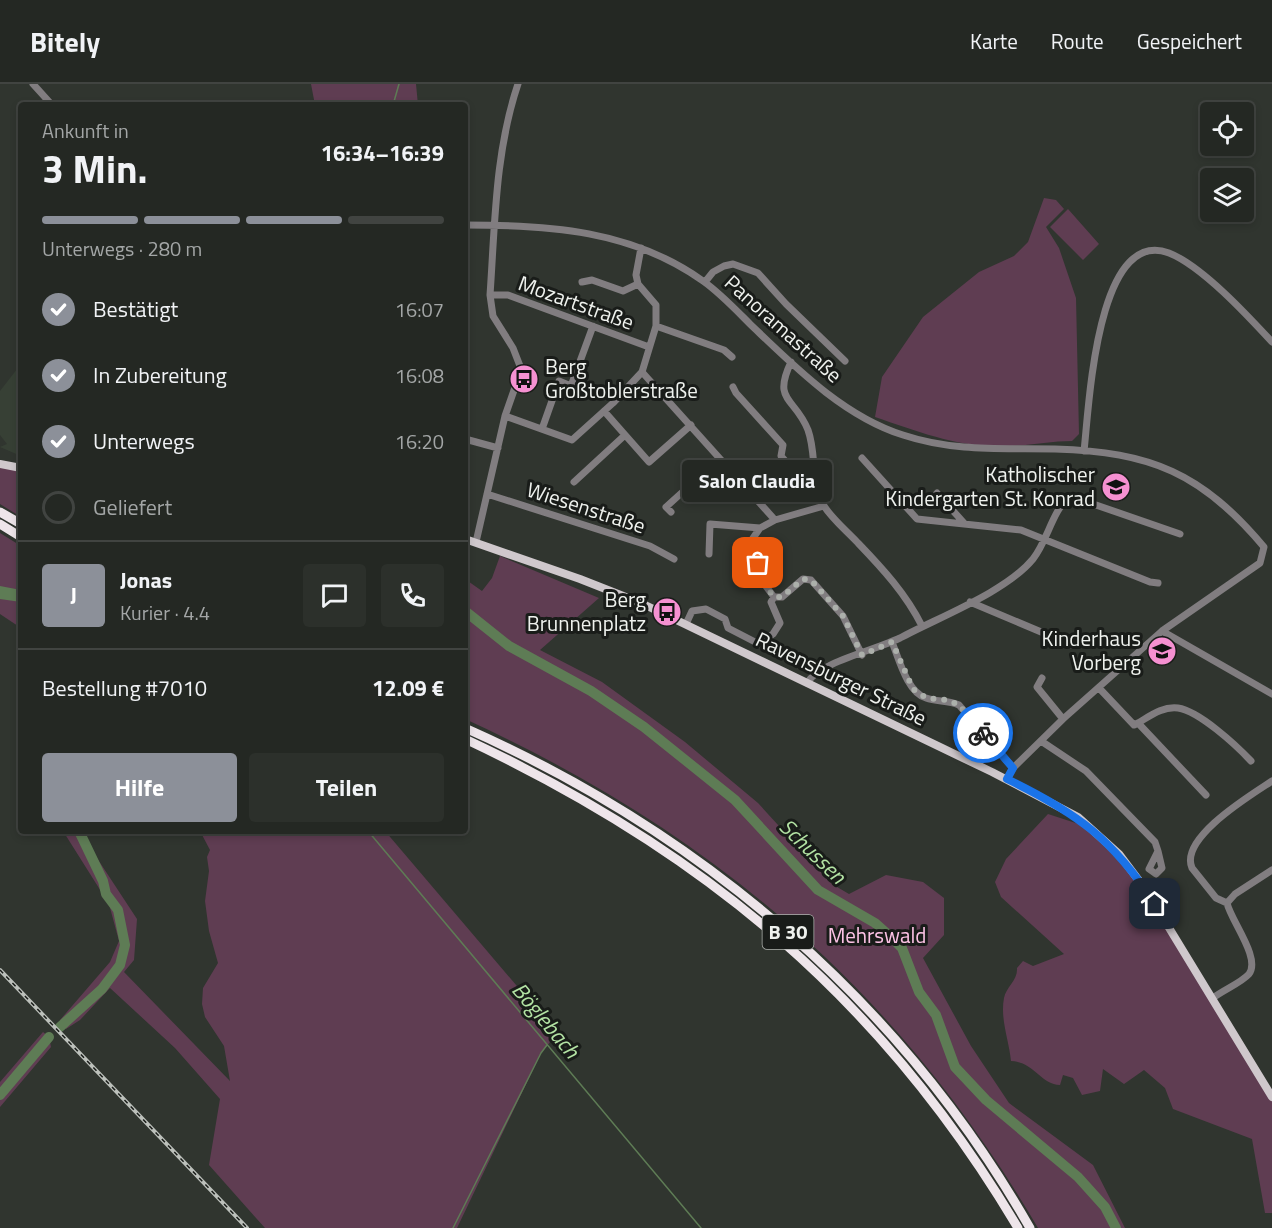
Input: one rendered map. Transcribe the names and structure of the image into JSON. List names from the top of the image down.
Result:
{
  "streets": {
    "highway": ["B 30"],
    "main road": ["Ravensburger Straße"],
    "street": ["Mozartstraße", "Panoramastraße", "Wiesenstraße"]
  },
  "water": ["Schussen", "Böglebach"],
  "parks": ["Mehrswald"],
  "places": {
    "bus stop": ["Berg Großtoblerstraße", "Berg Brunnenplatz"],
    "school or university": ["Katholischer Kindergarten St. Konrad", "Kinderhaus Vorberg"],
    "other": ["Salon Claudia"]
  },
  "page": {
    "header": "Bitely",
    "nav": ["Karte", "Route", "Gespeichert"],
    "heading": ["3 Min.", "Ankunft in", "16:34–16:39"],
    "panel": [
      "Jonas",
      "Kurier · 4.4",
      "Bestellung #7010",
      "12.09 €"
    ],
    "bar": "Unterwegs · 280 m",
    "list": [
      ["Bestätigt", "16:07"],
      ["In Zubereitung", "16:08"],
      ["Unterwegs", "16:20"],
      "Geliefert"
    ],
    "bubble": "Salon Claudia",
    "round": "J",
    "buttons": ["Hilfe", "Teilen"]
  }
}
